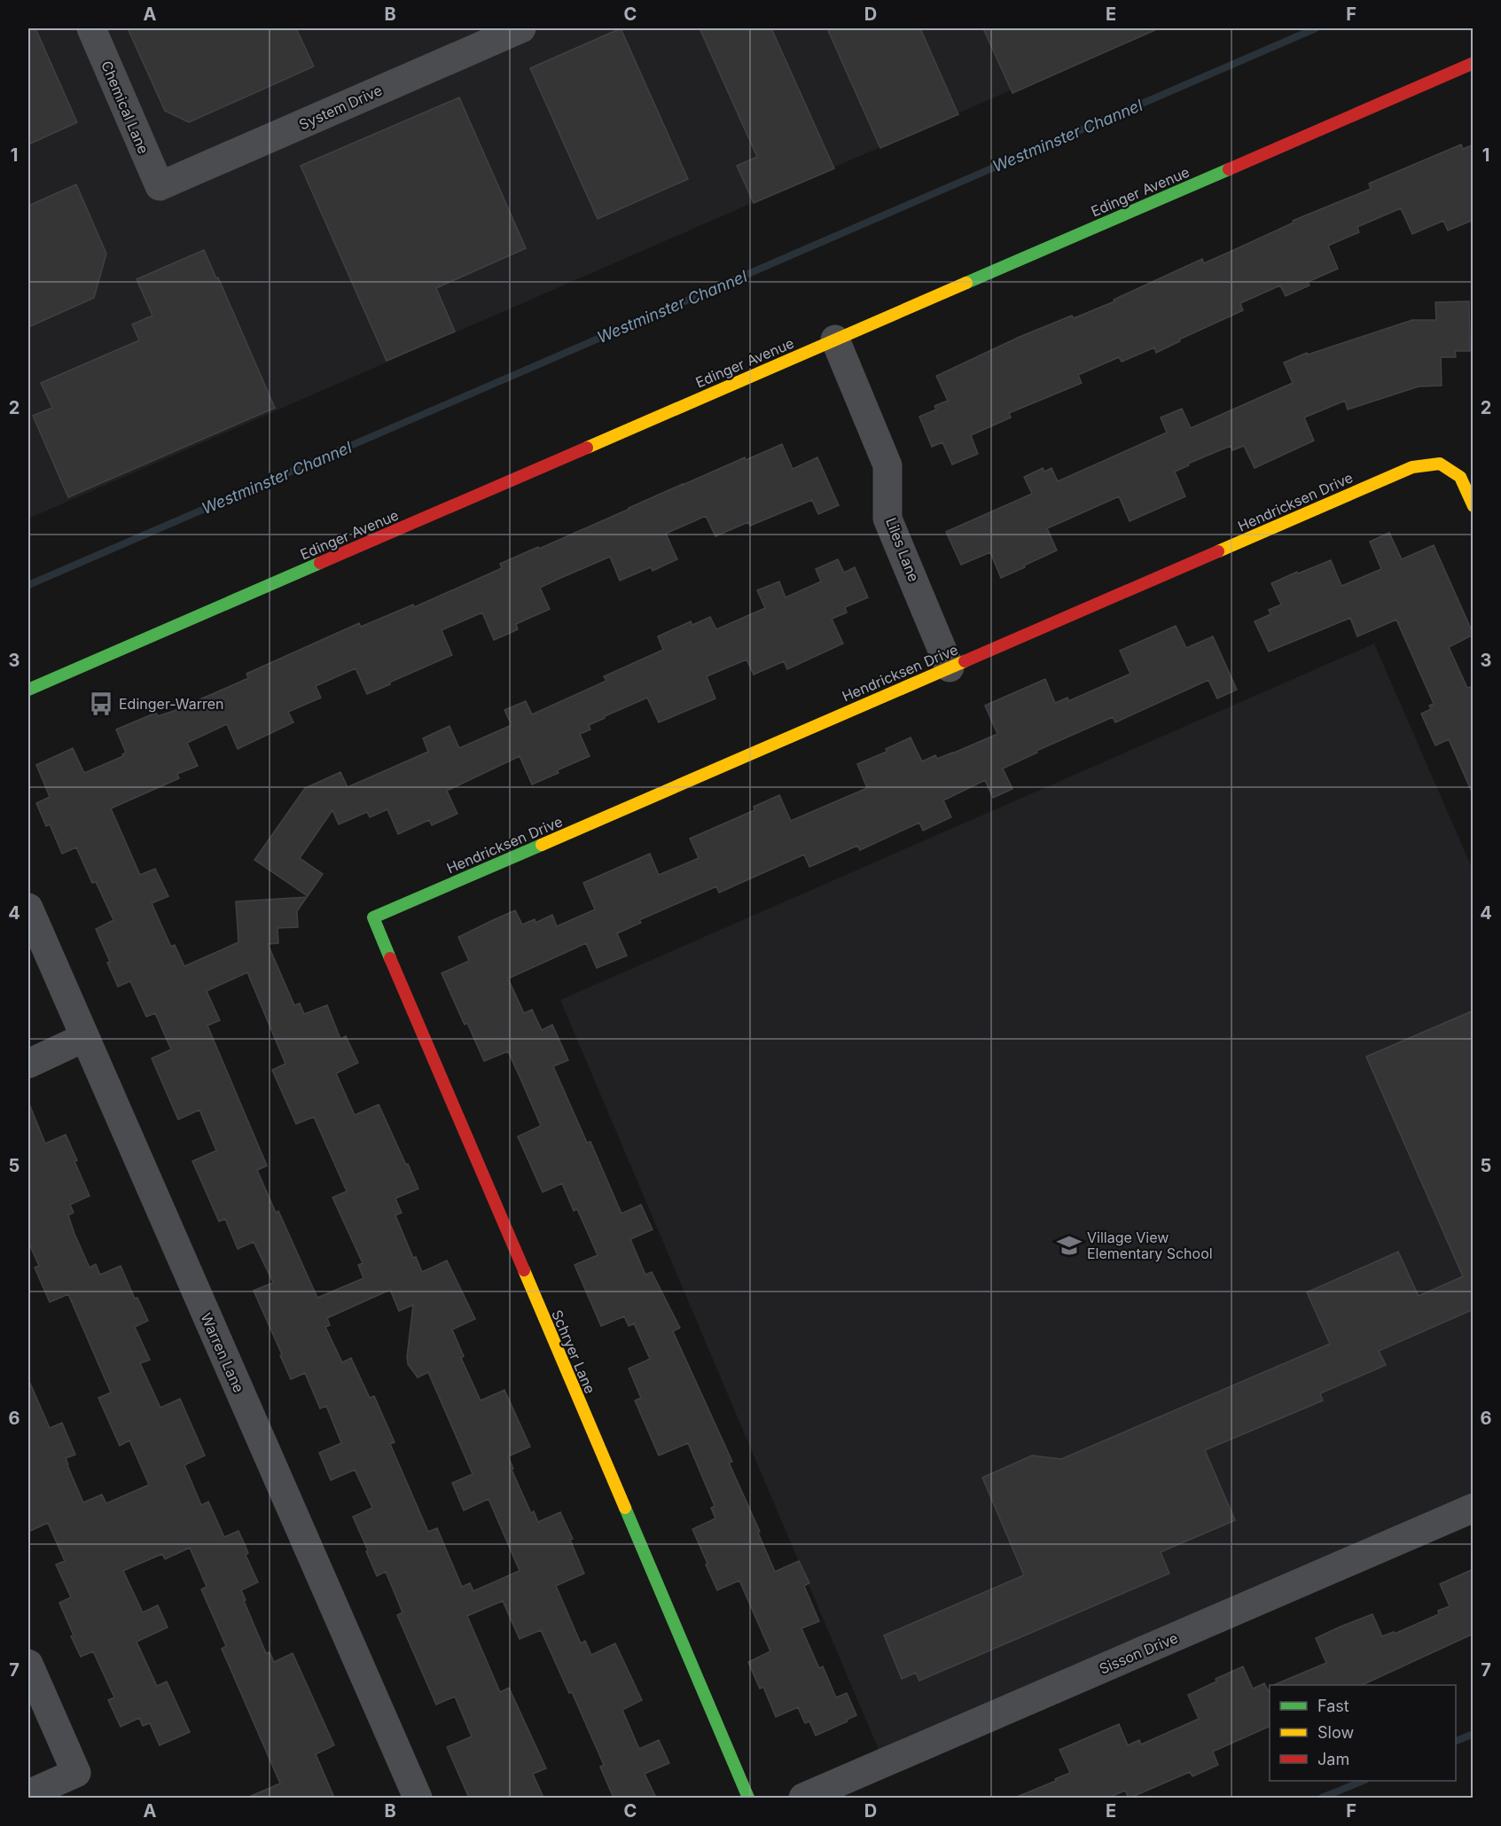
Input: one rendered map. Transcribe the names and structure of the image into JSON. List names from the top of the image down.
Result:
{
  "streets": {
    "street": [
      "Chemical Lane",
      "System Drive",
      "Edinger Avenue",
      "Hendricksen Drive",
      "Liles Lane",
      "Schryer Lane",
      "Warren Lane",
      "Sisson Drive"
    ]
  },
  "crossings": [
    ["Chemical Lane", "System Drive"],
    ["Edinger Avenue", "Liles Lane"],
    ["Hendricksen Drive", "Liles Lane"],
    ["Hendricksen Drive", "Schryer Lane"]
  ],
  "water": ["Westminster Channel"],
  "places": {
    "bus stop": ["Edinger-Warren"],
    "school or university": ["Village View Elementary School"]
  },
  "legend": ["Fast", "Slow", "Jam"],
  "grid": {
    "columns": [
      "A",
      "B",
      "C",
      "D",
      "E",
      "F"
    ],
    "rows": [
      "1",
      "2",
      "3",
      "4",
      "5",
      "6",
      "7"
    ]
  }
}
